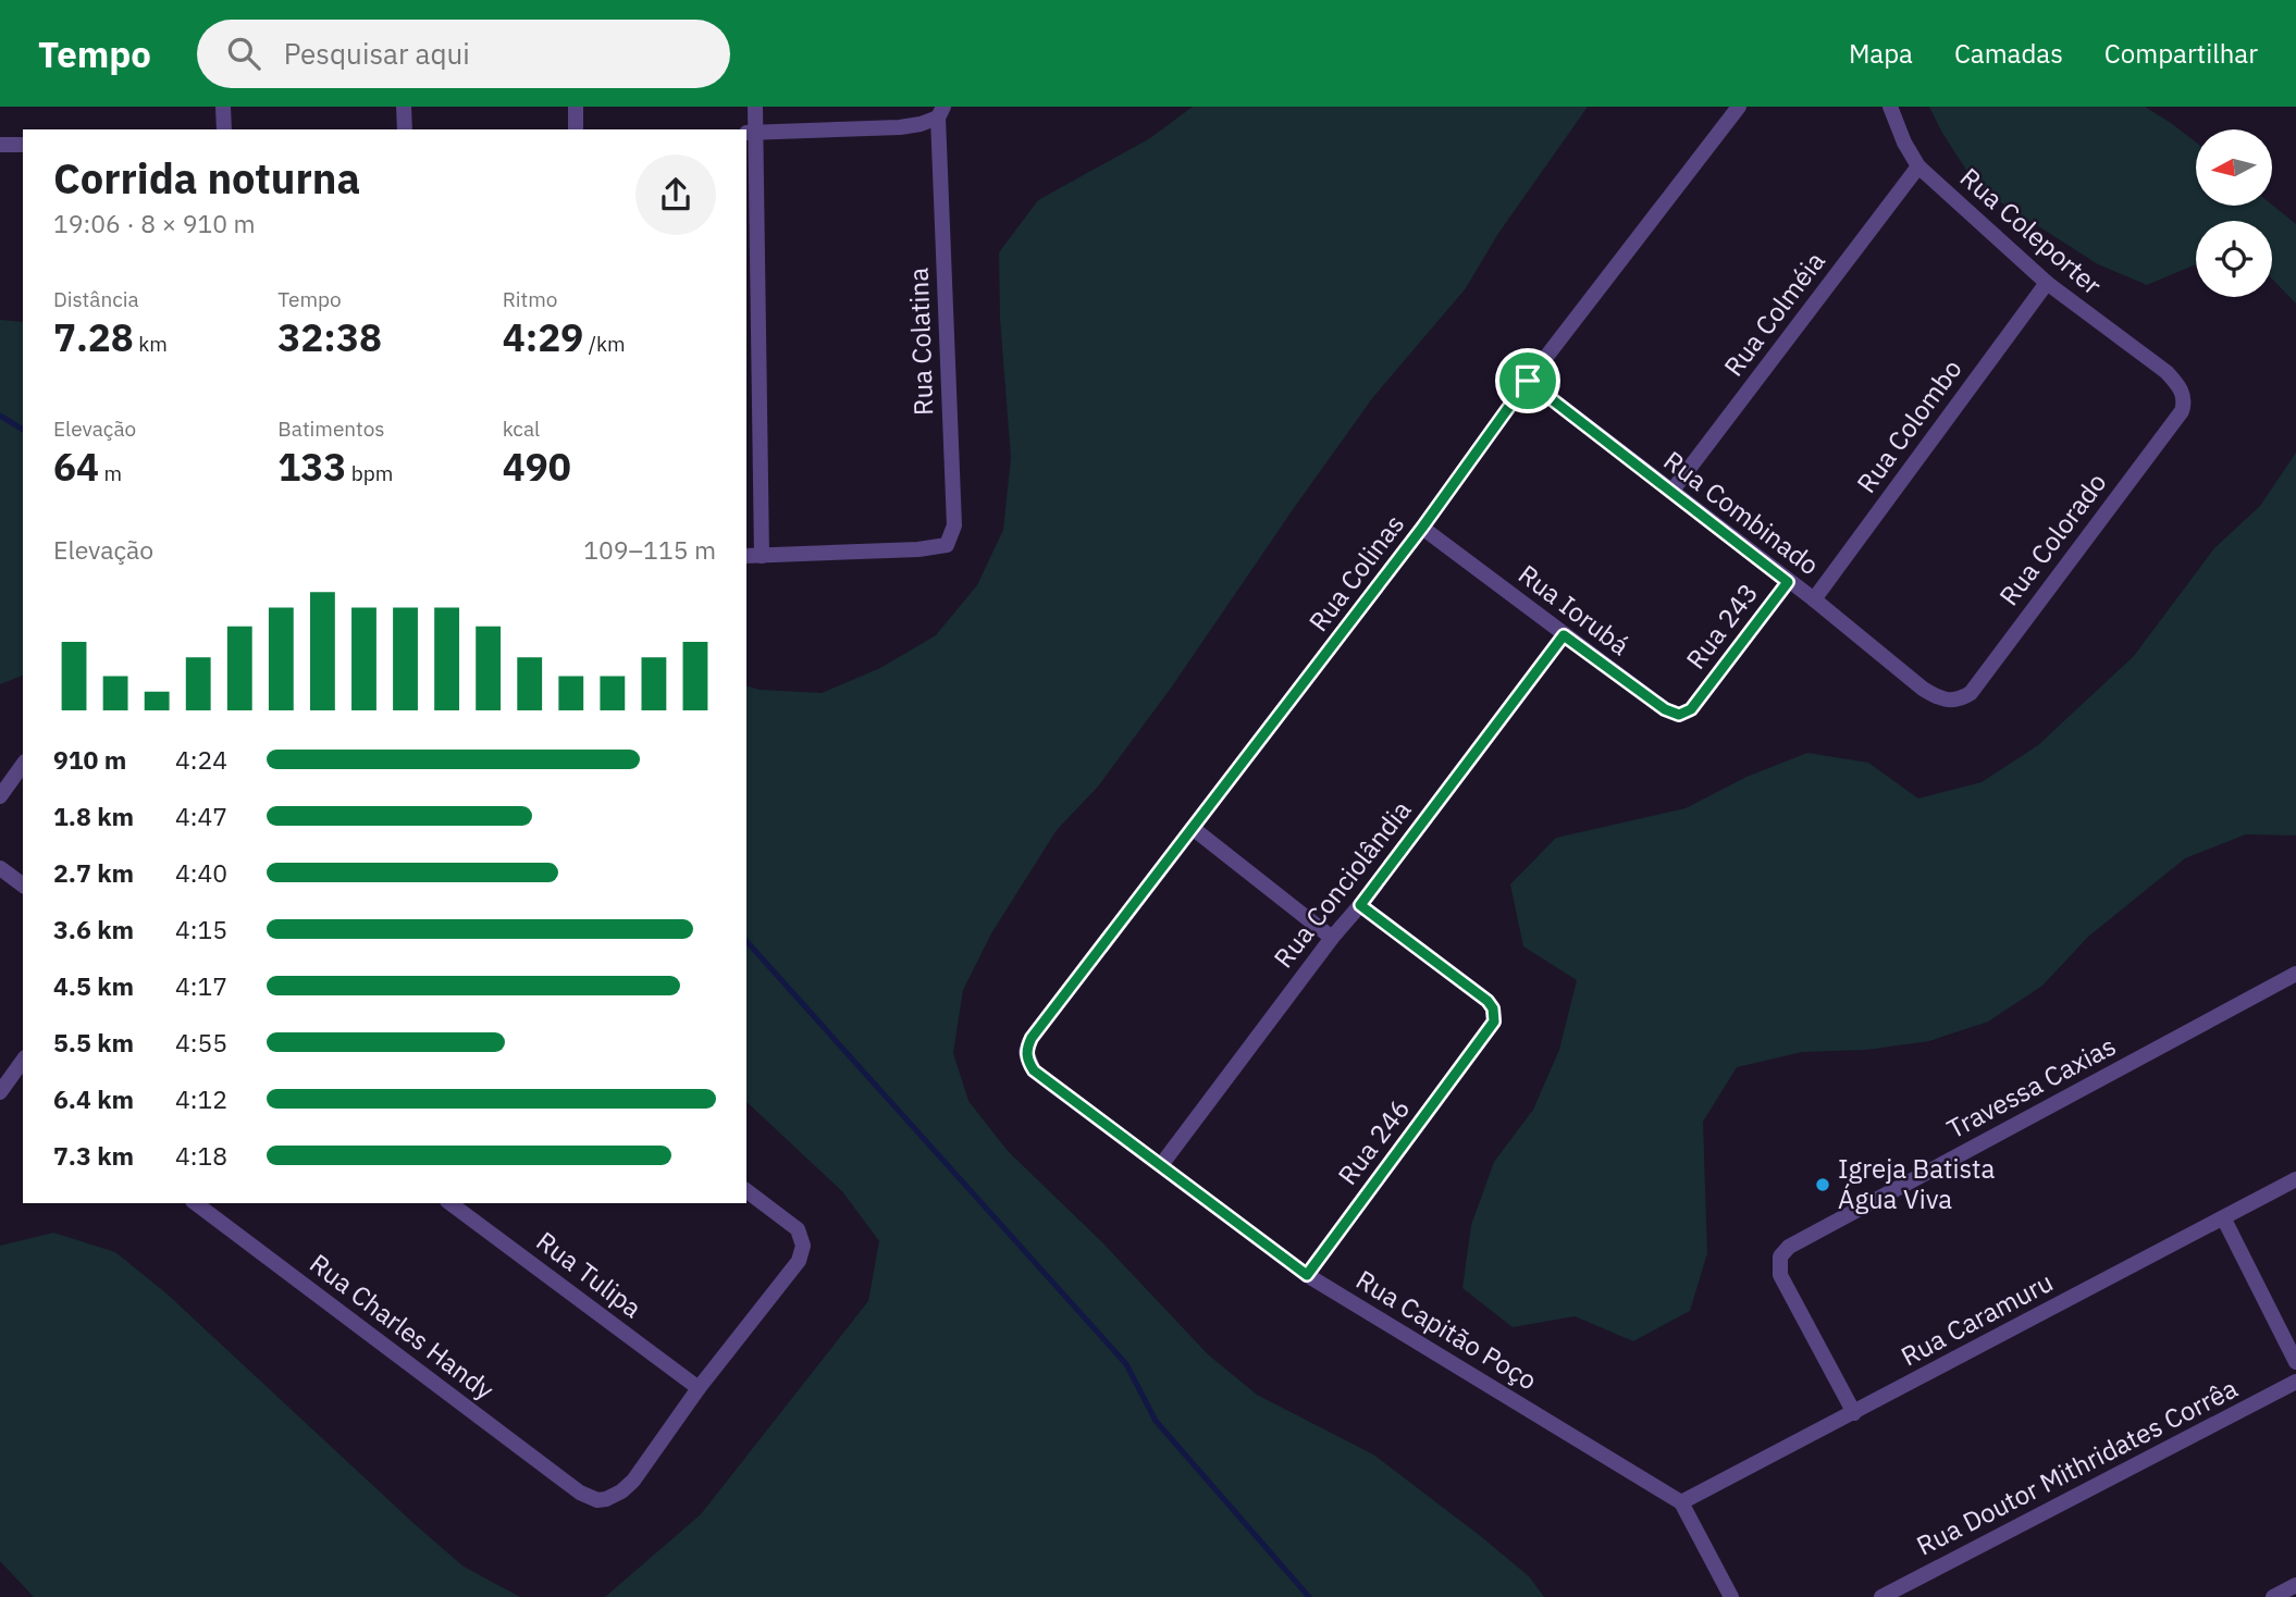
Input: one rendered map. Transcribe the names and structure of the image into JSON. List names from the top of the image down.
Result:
{
  "streets": {
    "street": [
      "Rua Coleporter",
      "Rua Colméia",
      "Rua Colatina",
      "Rua Colombo",
      "Rua Combinado",
      "Rua Colorado",
      "Rua Colinas",
      "Rua Iorubá",
      "Rua 243",
      "Rua Conciolândia",
      "Travessa Caxias",
      "Rua 246",
      "Rua Tulipa",
      "Rua Caramuru",
      "Rua Charles Handy",
      "Rua Capitão Poço",
      "Rua Doutor Mithridates Corrêa"
    ]
  },
  "crossings": [
    ["Rua Coleporter", "Rua Colméia"],
    ["Rua Coleporter", "Rua Colombo"],
    ["Rua Coleporter", "Rua Colorado"],
    ["Rua Colméia", "Rua Combinado"],
    ["Rua Colombo", "Rua Combinado"],
    ["Rua Combinado", "Rua Colorado"],
    ["Rua Combinado", "Rua Colinas"],
    ["Rua Combinado", "Rua 243"],
    ["Rua Colinas", "Rua Iorubá"],
    ["Rua Colinas", "Rua Capitão Poço"],
    ["Rua Iorubá", "Rua 243"],
    ["Rua Iorubá", "Rua Conciolândia"],
    ["Rua Conciolândia", "Rua 246"],
    ["Rua Conciolândia", "Rua Capitão Poço"],
    ["Travessa Caxias", "Rua Caramuru"],
    ["Rua 246", "Rua Capitão Poço"],
    ["Rua Tulipa", "Rua Charles Handy"],
    ["Rua Caramuru", "Rua Capitão Poço"]
  ],
  "places": ["Igreja Batista Água Viva"],
  "north": "left",
  "page": {
    "header": "Tempo",
    "search": "Pesquisar aqui",
    "nav": ["Mapa", "Camadas", "Compartilhar"],
    "heading": ["Corrida noturna", "19:06 · 8 × 910 m"],
    "stats": [
      ["Distância", "7.28 km"],
      ["Tempo", "32:38"],
      ["Ritmo", "4:29 /km"],
      ["Elevação", "64 m"],
      ["Batimentos", "133 bpm"],
      ["kcal", "490"]
    ],
    "chart": ["Elevação", "109–115 m"],
    "list": [
      {
        "name": "910 m",
        "note": "4:24"
      },
      {
        "name": "1.8 km",
        "note": "4:47"
      },
      {
        "name": "2.7 km",
        "note": "4:40"
      },
      {
        "name": "3.6 km",
        "note": "4:15"
      },
      {
        "name": "4.5 km",
        "note": "4:17"
      },
      {
        "name": "5.5 km",
        "note": "4:55"
      },
      {
        "name": "6.4 km",
        "note": "4:12"
      },
      {
        "name": "7.3 km",
        "note": "4:18"
      }
    ]
  }
}
